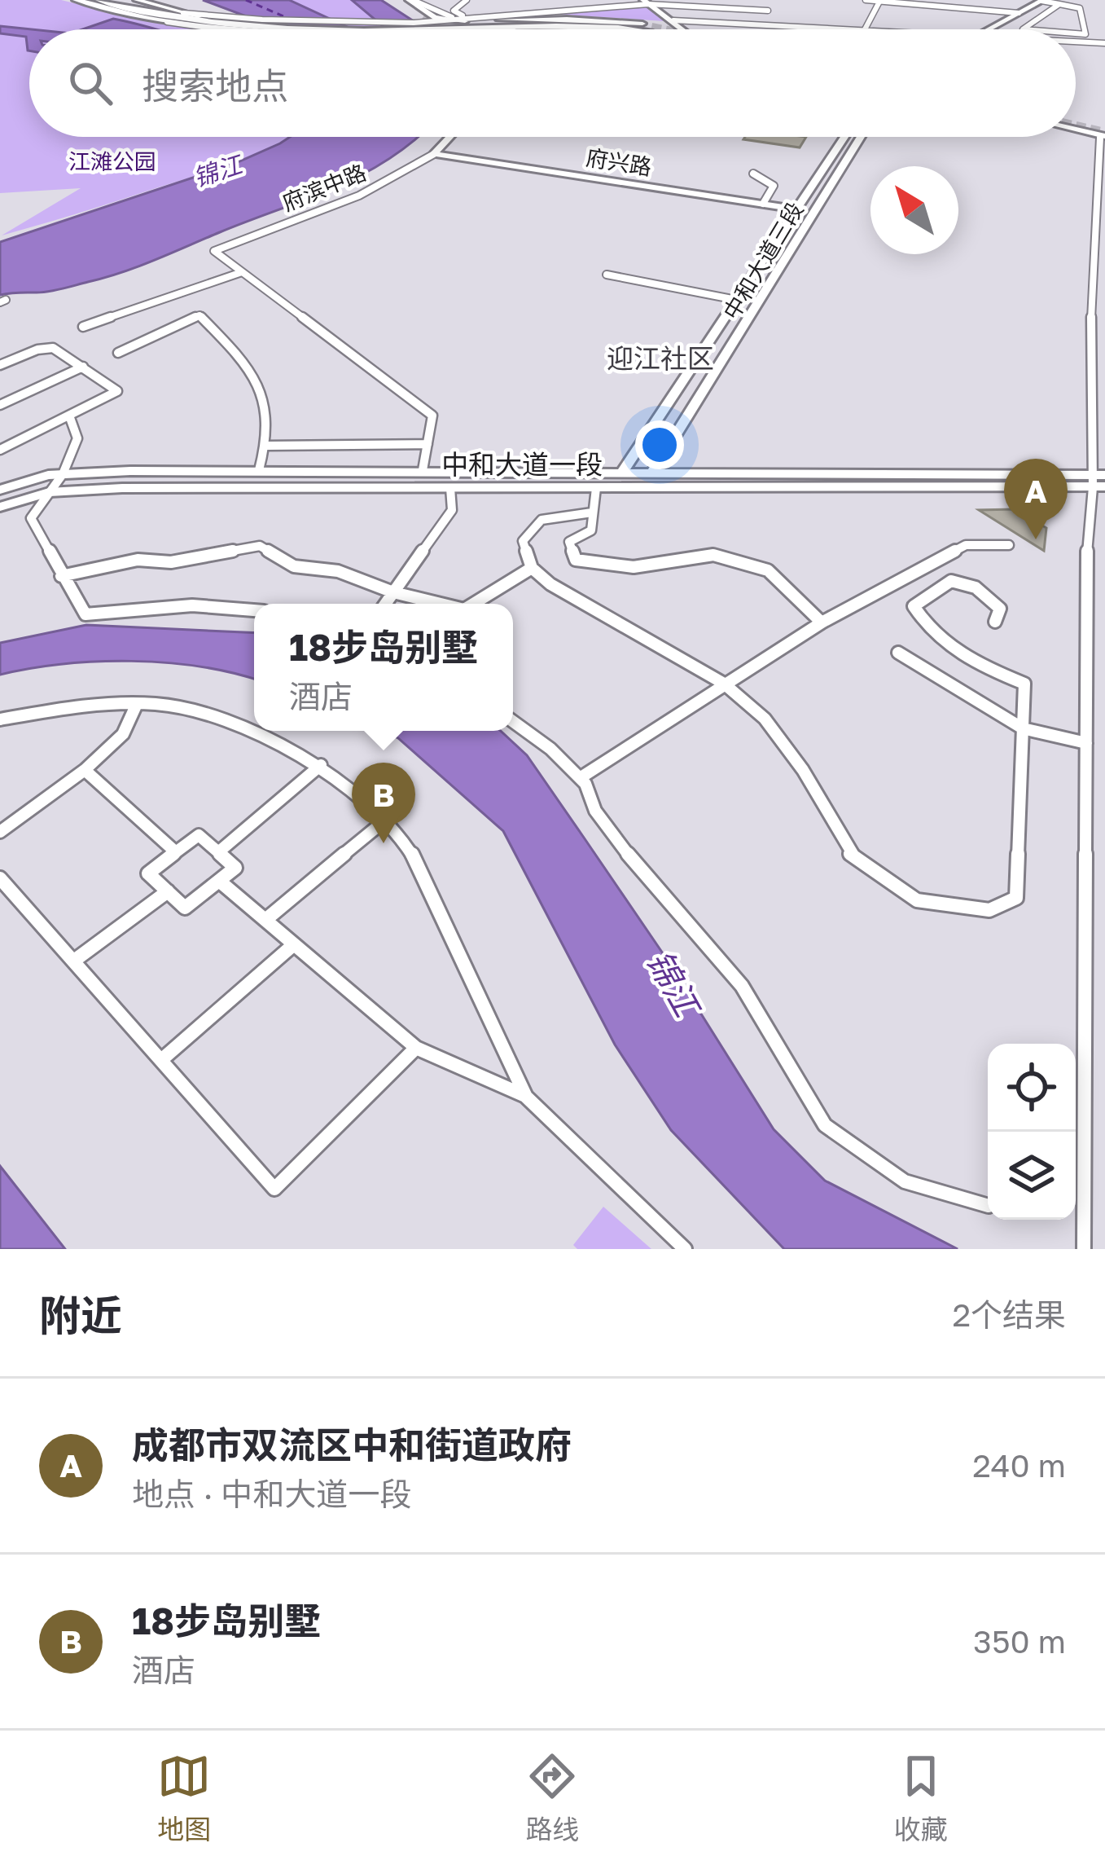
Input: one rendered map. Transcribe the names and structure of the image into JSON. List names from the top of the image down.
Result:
{
  "streets": {
    "main road": [
      "府兴路",
      "府滨中路",
      "中和大道三段",
      "中和大道一段"
    ]
  },
  "crossings": [
    ["府兴路", "府滨中路"],
    ["中和大道三段", "中和大道一段"]
  ],
  "districts": ["迎江社区"],
  "water": ["锦江"],
  "parks": ["江滩公园"],
  "north": "top left",
  "page": {
    "search": "搜索地点",
    "pins": ["A", "B"],
    "popup": ["18步岛别墅", "酒店"],
    "heading": ["附近", "2个结果"],
    "list": [
      {
        "mark": "A",
        "name": "成都市双流区中和街道政府",
        "note": "地点 · 中和大道一段",
        "value": "240 m"
      },
      {
        "mark": "B",
        "name": "18步岛别墅",
        "note": "酒店",
        "value": "350 m"
      }
    ],
    "nav": ["地图", "路线", "收藏"]
  }
}
